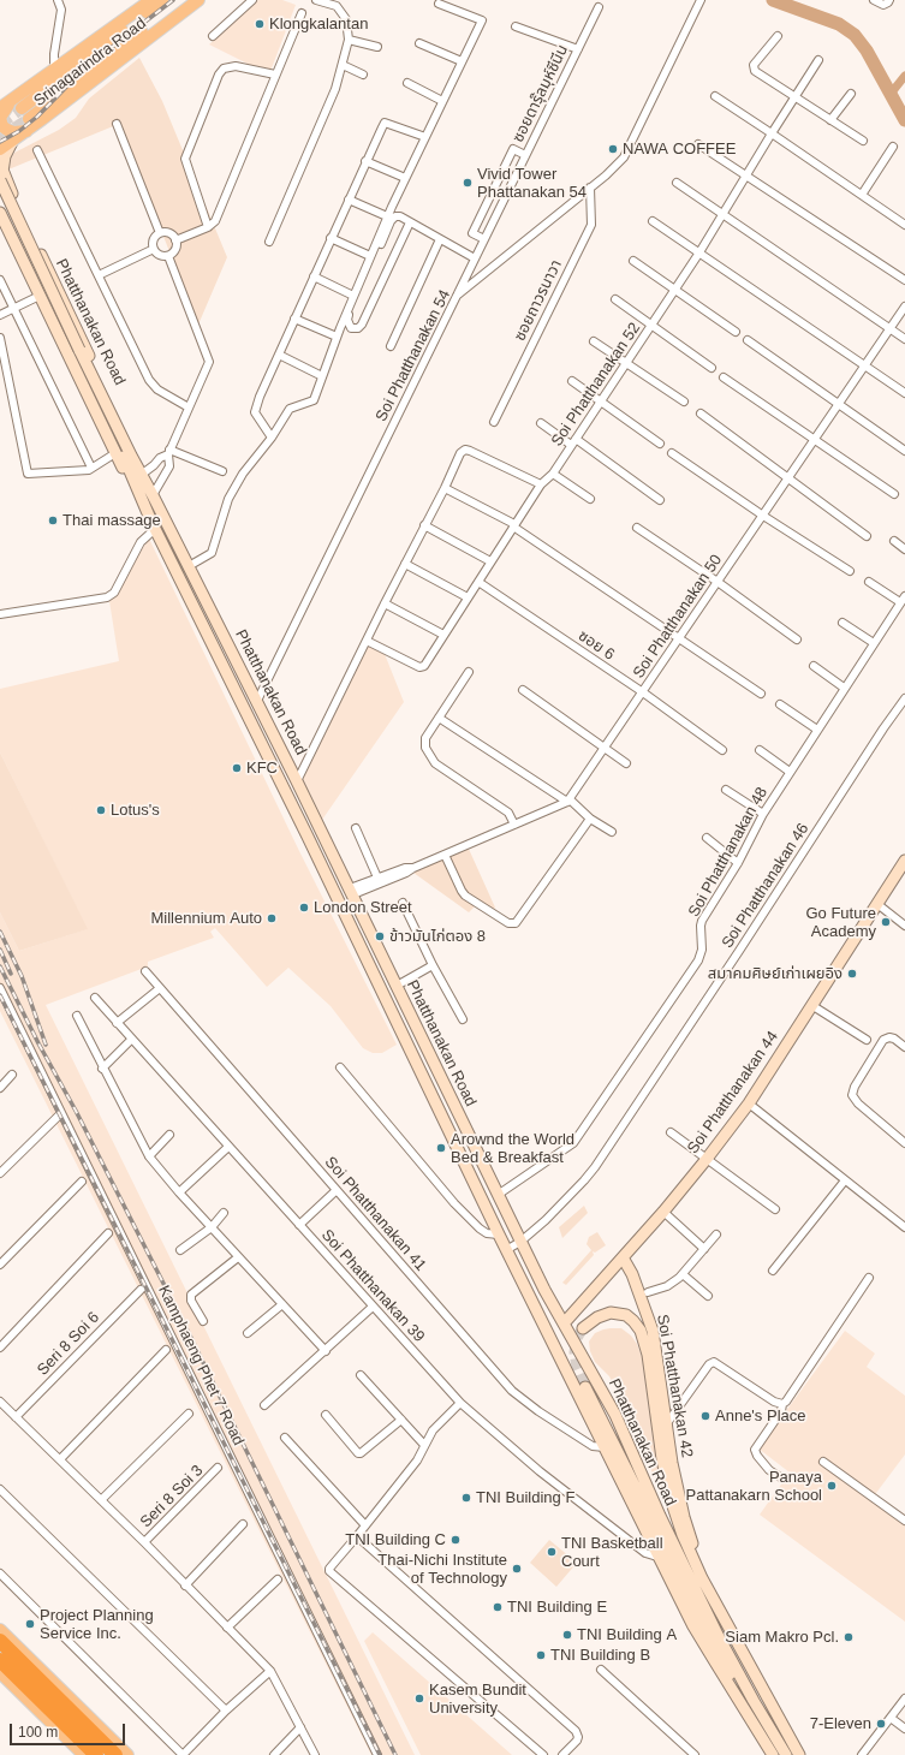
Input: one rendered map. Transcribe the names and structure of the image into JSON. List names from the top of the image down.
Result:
{
  "streets": {
    "main road": [
      "Srinagarindra Road",
      "Phatthanakan Road",
      "Soi Phatthanakan 44",
      "Soi Phatthanakan 42"
    ],
    "street": [
      "ซอยดารุ๊ลมุห์ซีนีน",
      "ซอยถาวรนาวา",
      "Soi Phatthanakan 54",
      "Soi Phatthanakan 52",
      "Soi Phatthanakan 50",
      "ซอย 6",
      "Soi Phatthanakan 48",
      "Soi Phatthanakan 46",
      "Soi Phatthanakan 41",
      "Soi Phatthanakan 39",
      "Seri 8 Soi 6",
      "Kamphaeng Phet 7 Road",
      "Seri 8 Soi 3"
    ]
  },
  "crossings": [
    ["ซอยดารุ๊ลมุห์ซีนีน", "Soi Phatthanakan 54"],
    ["ซอยถาวรนาวา", "Soi Phatthanakan 54"],
    ["Phatthanakan Road", "Soi Phatthanakan 54"],
    ["Phatthanakan Road", "Soi Phatthanakan 48"],
    ["Phatthanakan Road", "Soi Phatthanakan 46"],
    ["Phatthanakan Road", "Soi Phatthanakan 44"],
    ["Phatthanakan Road", "Soi Phatthanakan 41"],
    ["Phatthanakan Road", "Soi Phatthanakan 39"],
    ["Soi Phatthanakan 52", "ซอย 6"],
    ["Soi Phatthanakan 50", "ซอย 6"],
    ["Soi Phatthanakan 44", "Soi Phatthanakan 42"]
  ],
  "places": [
    "Klongkalantan",
    "NAWA COFFEE",
    "Vivid Tower Phattanakan 54",
    "Thai massage",
    "KFC",
    "Lotus's",
    "London Street",
    "Millennium Auto",
    "Go Future Academy",
    "ข้าวมันไก่ตอง 8",
    "สมาคมศิษย์เก่าเผยอิง",
    "Arownd the World Bed & Breakfast",
    "Anne's Place",
    "Panaya Pattanakarn School",
    "TNI Building F",
    "TNI Building C",
    "TNI Basketball Court",
    "Thai-Nichi Institute of Technology",
    "TNI Building E",
    "Project Planning Service Inc.",
    "TNI Building A",
    "Siam Makro Pcl.",
    "TNI Building B",
    "Kasem Bundit University",
    "7-Eleven"
  ],
  "scale_bar": "100 m"
}
